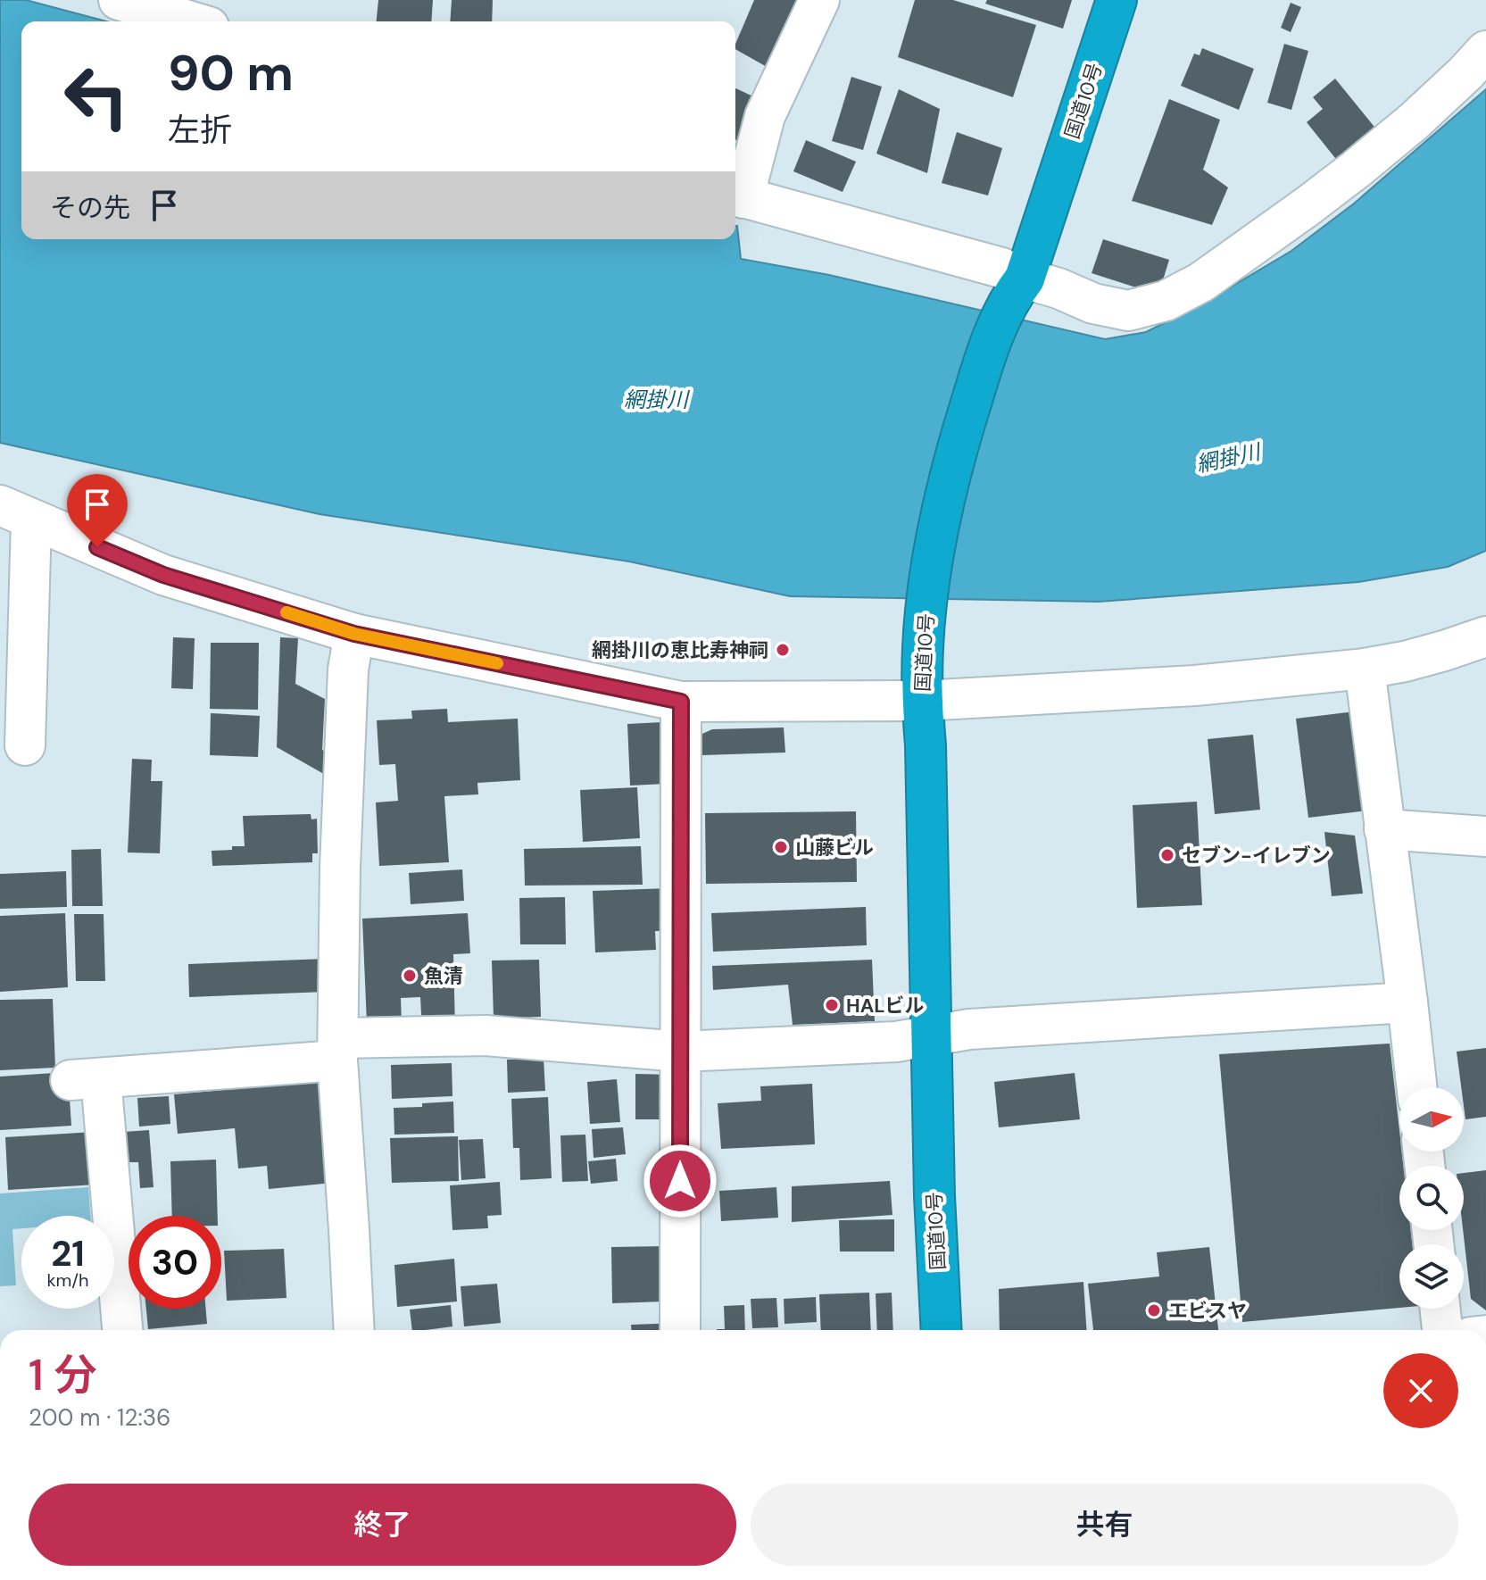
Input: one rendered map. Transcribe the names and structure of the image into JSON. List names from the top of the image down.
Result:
{
  "streets": {
    "highway": ["国道10号"]
  },
  "water": ["網掛川"],
  "places": [
    "網掛川の恵比寿神祠",
    "山藤ビル",
    "セブン-イレブン",
    "魚清",
    "HALビル",
    "エビスヤ"
  ],
  "north": "right",
  "page": {
    "turn": ["90 m", "左折"],
    "then": "その先",
    "speed": "21 km/h",
    "limit": "30",
    "heading": ["1 分", "200 m · 12:36"],
    "buttons": ["終了", "共有"]
  }
}
